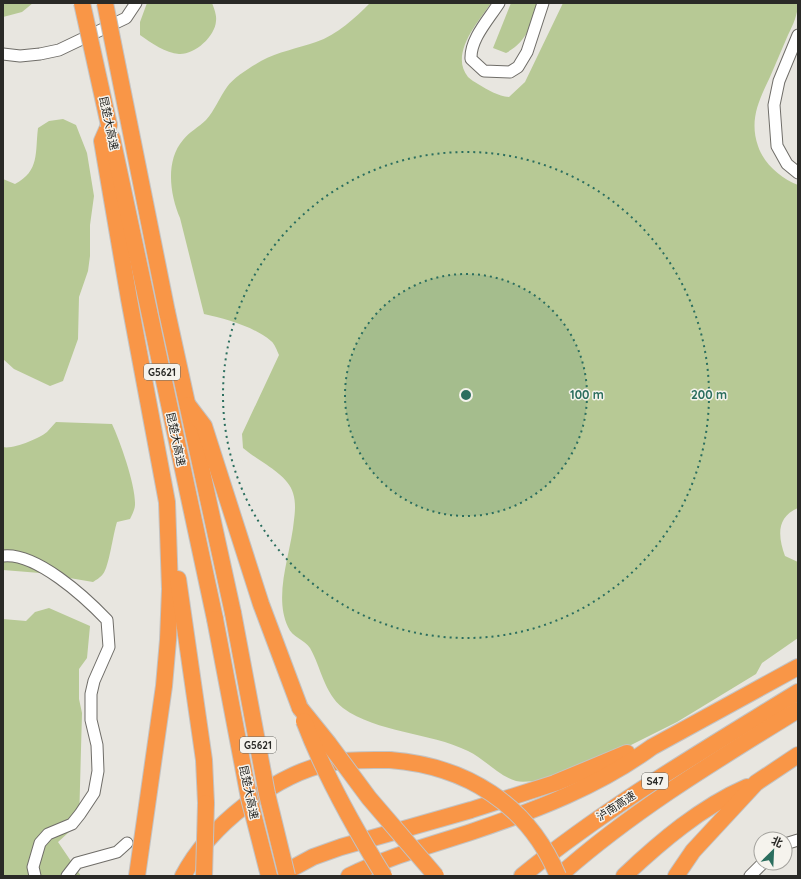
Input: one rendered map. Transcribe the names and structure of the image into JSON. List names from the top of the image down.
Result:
{
  "streets": {
    "highway": [
      "昆楚大高速",
      "G5621",
      "S47",
      "泸南高速"
    ]
  },
  "north": "top right",
  "rings": ["100 m", "200 m"]
}
